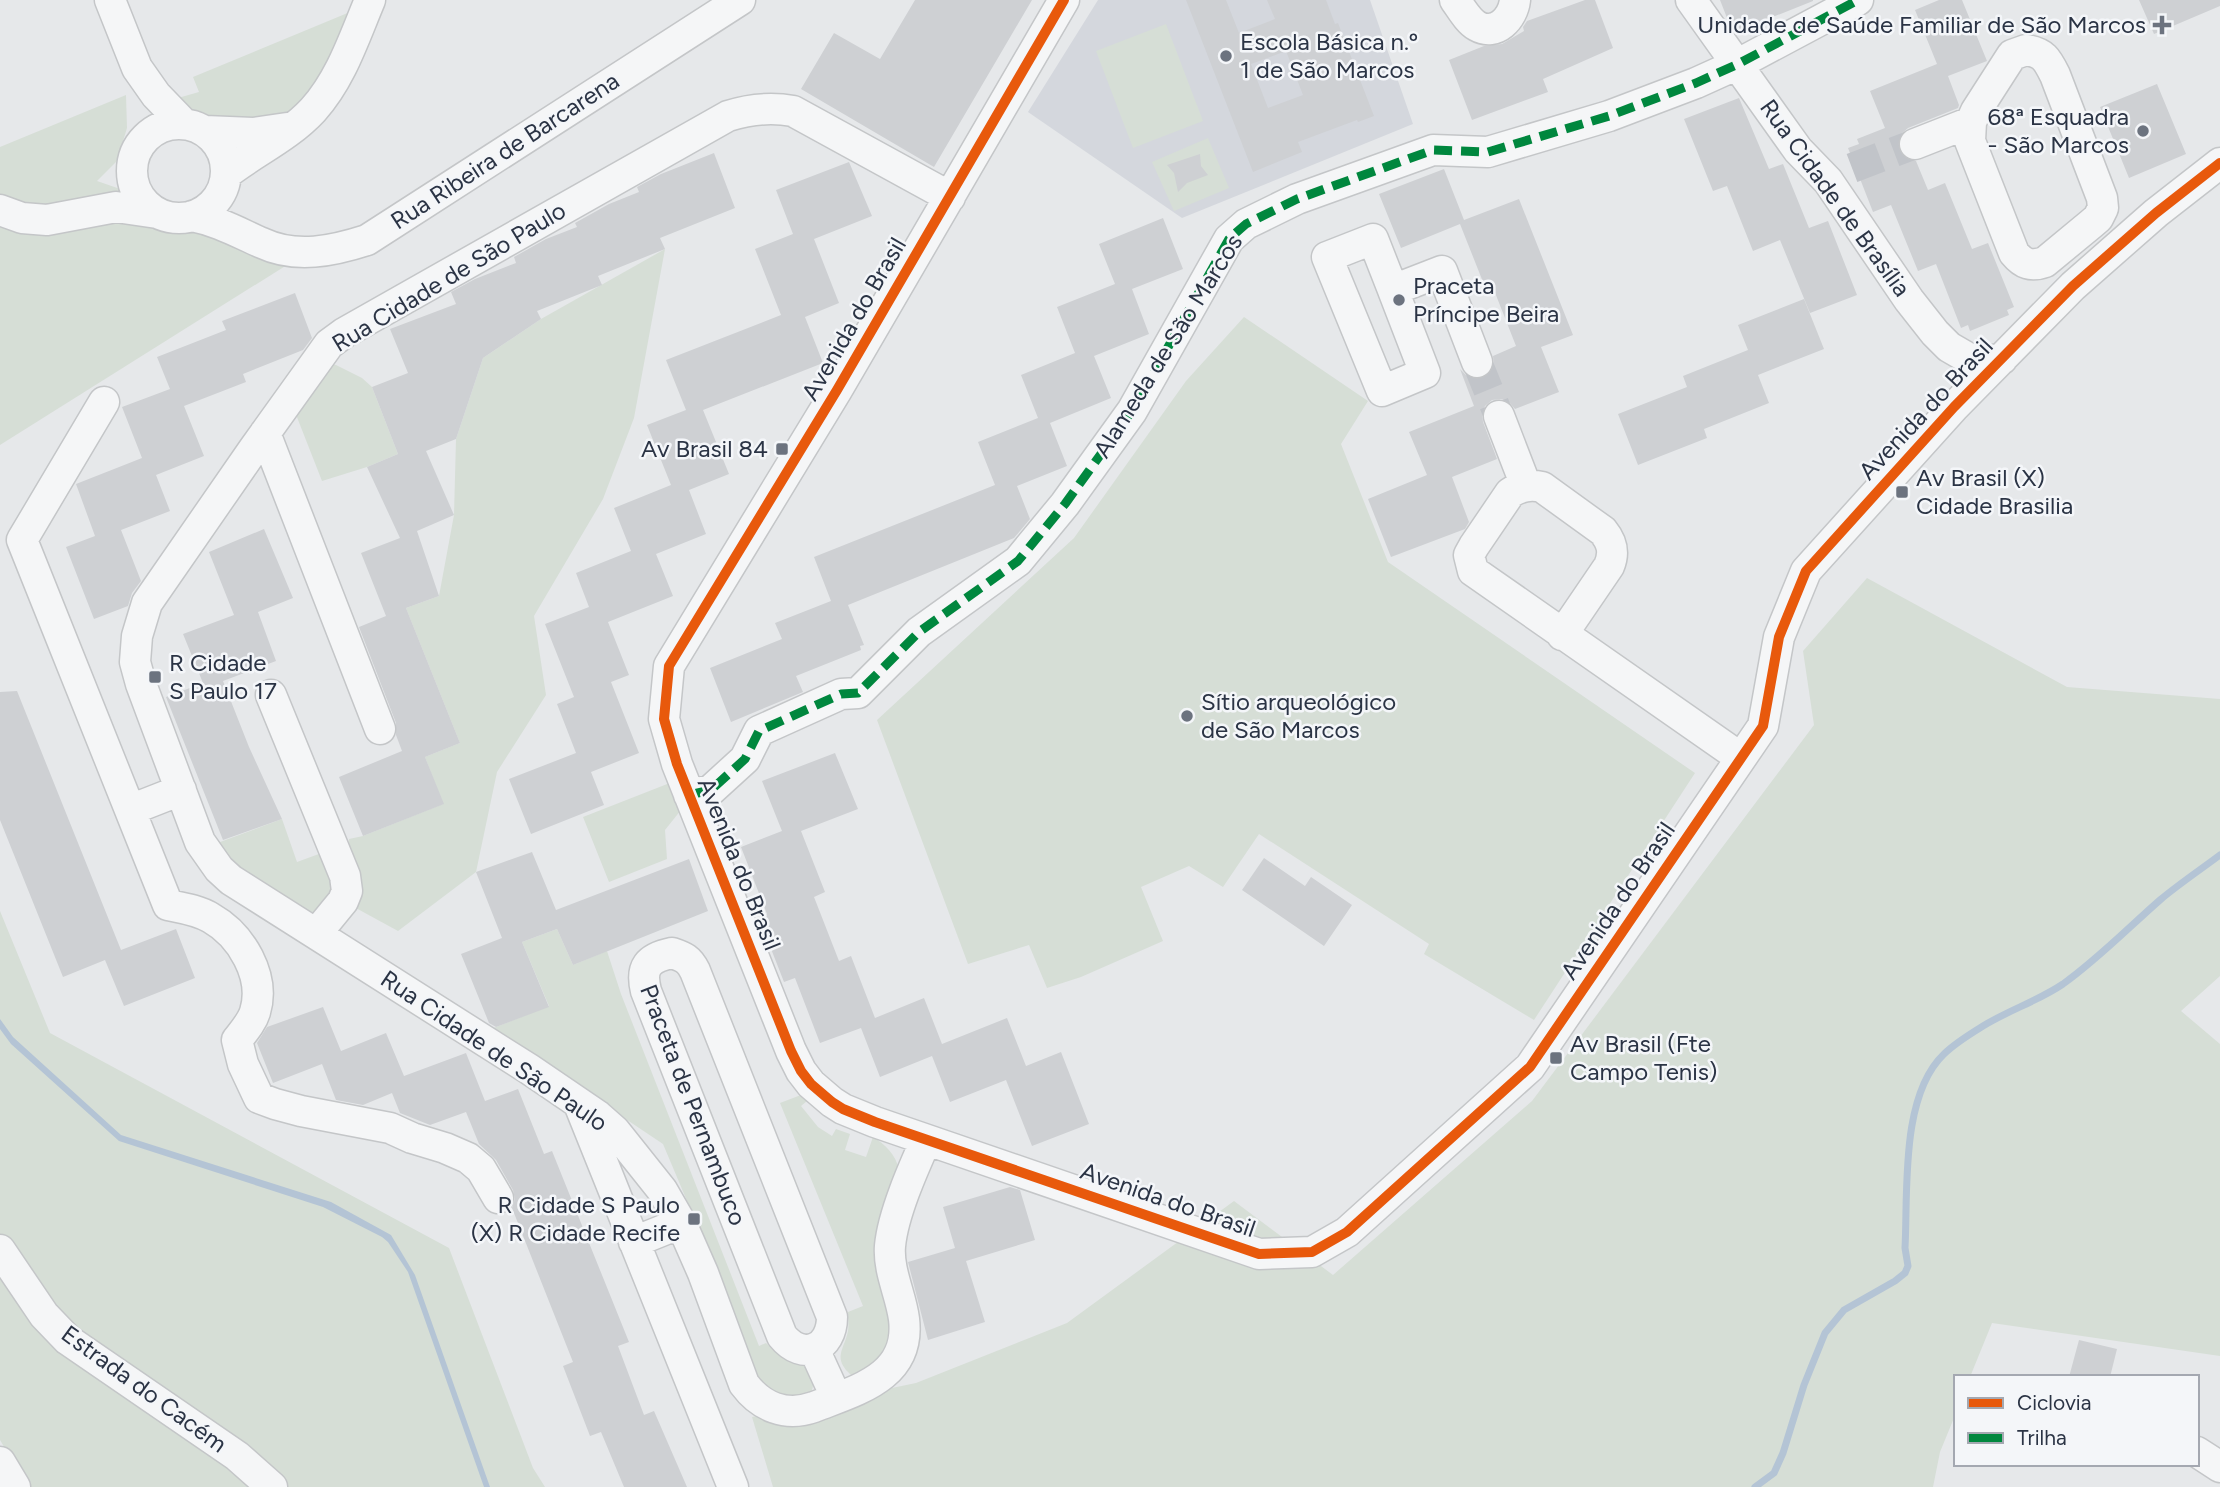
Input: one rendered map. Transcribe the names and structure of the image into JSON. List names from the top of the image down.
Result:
{
  "streets": {
    "street": [
      "Rua Ribeira de Barcarena",
      "Rua Cidade de Brasília",
      "Rua Cidade de São Paulo",
      "Avenida do Brasil",
      "Alameda de São Marcos",
      "Praceta de Pernambuco",
      "Estrada do Cacém"
    ]
  },
  "crossings": [
    ["Rua Cidade de Brasília", "Avenida do Brasil"],
    ["Rua Cidade de Brasília", "Alameda de São Marcos"],
    ["Rua Cidade de São Paulo", "Avenida do Brasil"],
    ["Avenida do Brasil", "Alameda de São Marcos"]
  ],
  "places": {
    "health": ["Unidade de Saúde Familiar de São Marcos"],
    "other": [
      "Escola Básica n.º 1 de São Marcos",
      "68ª Esquadra - São Marcos",
      "Praceta Príncipe Beira",
      "Sítio arqueológico de São Marcos"
    ],
    "transit": [
      "Av Brasil 84",
      "Av Brasil (X) Cidade Brasilia",
      "R Cidade S Paulo 17",
      "Av Brasil (Fte Campo Tenis)",
      "R Cidade S Paulo (X) R Cidade Recife"
    ]
  },
  "legend": ["Ciclovia", "Trilha"]
}
